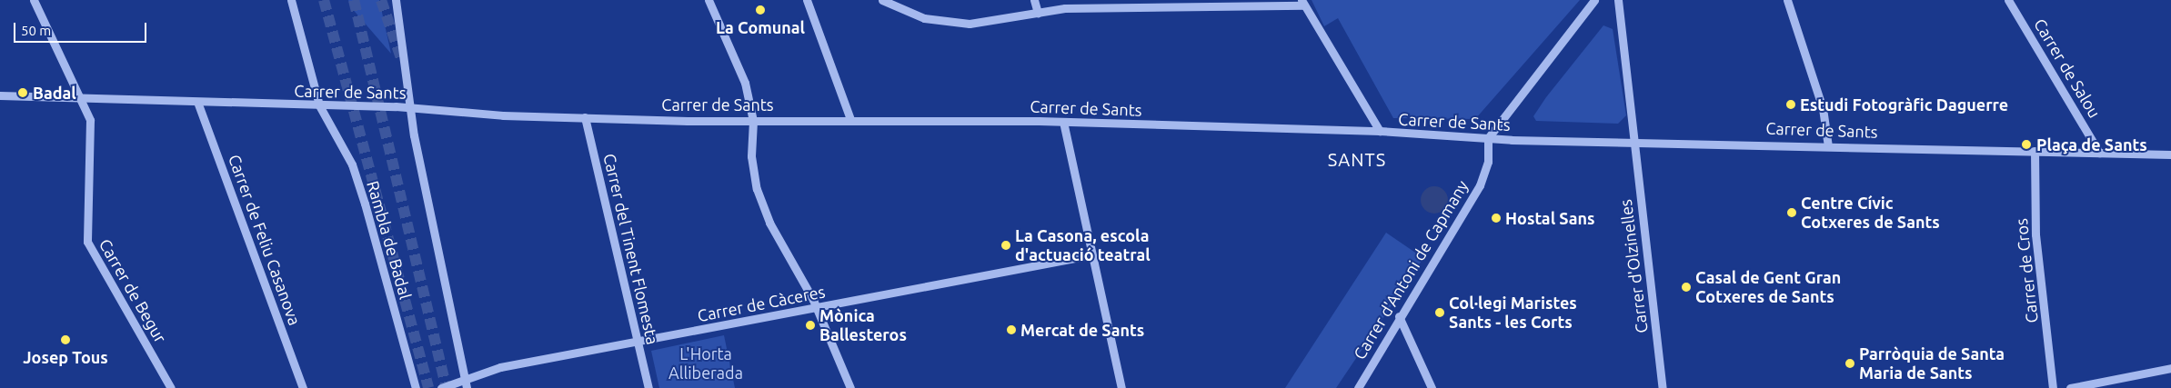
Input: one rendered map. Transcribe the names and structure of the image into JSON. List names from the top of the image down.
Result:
{
  "streets": {
    "street": [
      "Carrer de Salou",
      "Carrer de Sants",
      "Carrer de Feliu Casanova",
      "Rambla de Badal",
      "Carrer del Tinent Flomesta",
      "Carrer d'Olzinelles",
      "Carrer d'Antoni de Capmany",
      "Carrer de Cros",
      "Carrer de Begur",
      "Carrer de Càceres"
    ]
  },
  "crossings": [
    ["Carrer de Salou", "Carrer de Sants"],
    ["Carrer de Sants", "Carrer de Feliu Casanova"],
    ["Carrer de Sants", "Rambla de Badal"],
    ["Carrer de Sants", "Carrer del Tinent Flomesta"],
    ["Carrer de Sants", "Carrer d'Olzinelles"],
    ["Carrer de Sants", "Carrer d'Antoni de Capmany"],
    ["Carrer de Sants", "Carrer de Cros"],
    ["Carrer de Sants", "Carrer de Begur"],
    ["Carrer del Tinent Flomesta", "Carrer de Càceres"]
  ],
  "districts": ["SANTS"],
  "parks": ["L'Horta Alliberada"],
  "places": [
    "La Comunal",
    "Badal",
    "Estudi Fotogràfic Daguerre",
    "Plaça de Sants",
    "Centre Cívic Cotxeres de Sants",
    "Hostal Sans",
    "La Casona, escola d'actuació teatral",
    "Casal de Gent Gran Cotxeres de Sants",
    "Col·legi Maristes Sants - les Corts",
    "Mònica Ballesteros",
    "Mercat de Sants",
    "Josep Tous",
    "Parròquia de Santa Maria de Sants"
  ],
  "scale_bar": "50 m"
}
